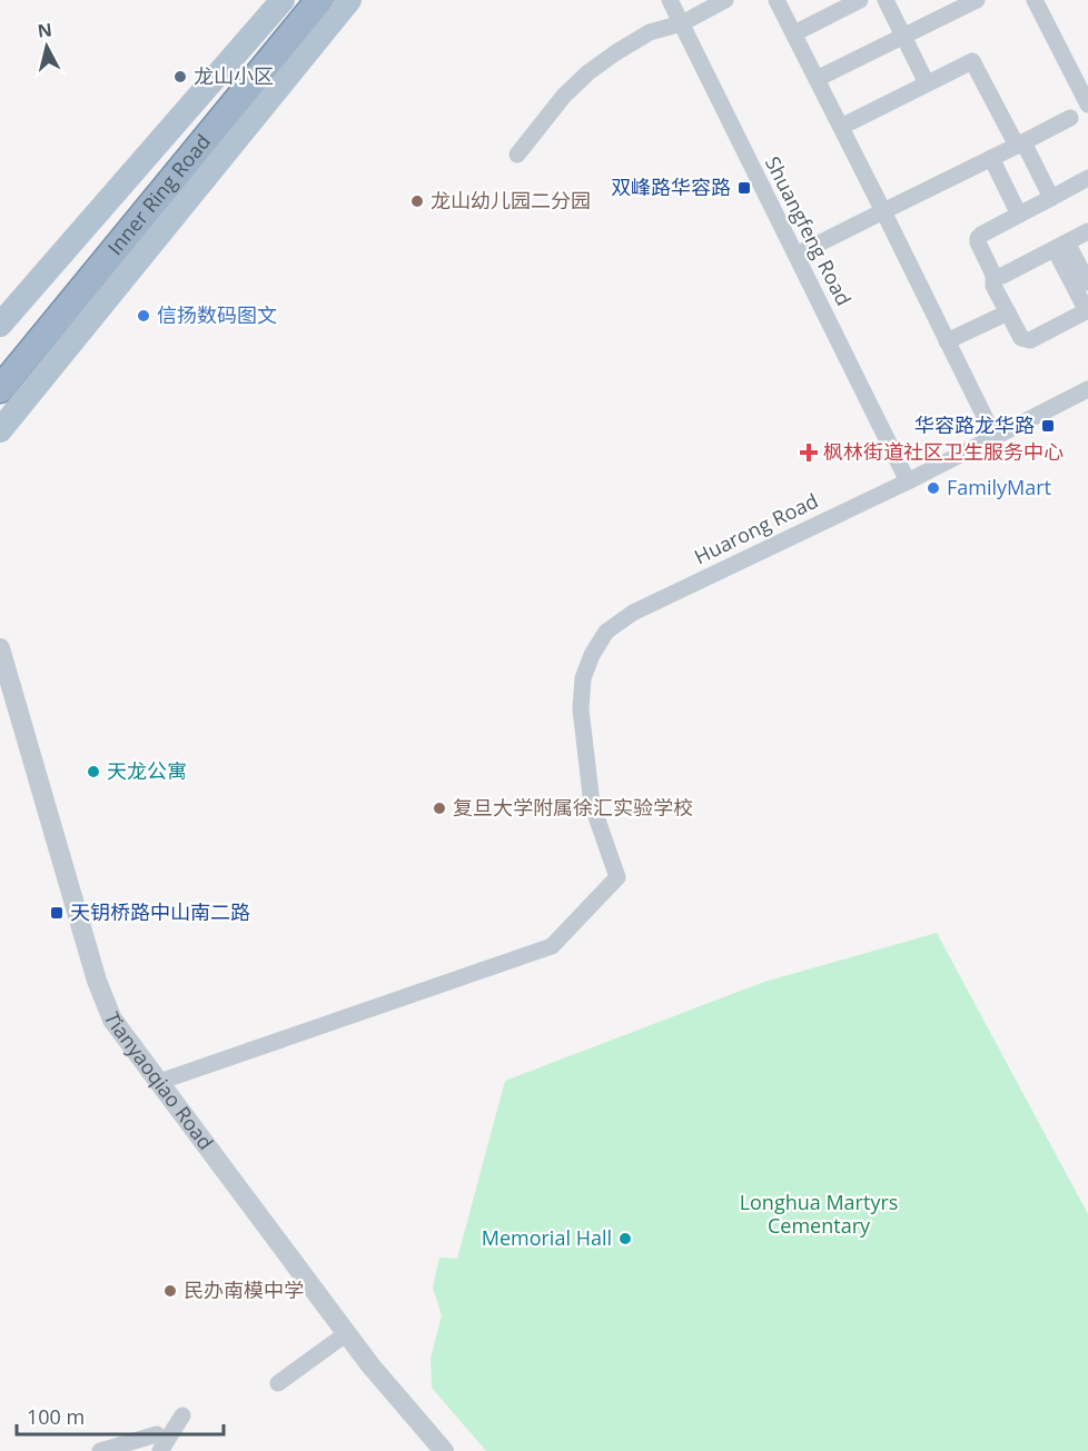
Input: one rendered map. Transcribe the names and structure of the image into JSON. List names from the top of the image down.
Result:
{
  "streets": {
    "highway": ["Inner Ring Road"],
    "street": ["Shuangfeng Road", "Huarong Road", "Tianyaoqiao Road"]
  },
  "crossings": [
    ["Shuangfeng Road", "Huarong Road"],
    ["Huarong Road", "Tianyaoqiao Road"]
  ],
  "parks": ["Longhua Martyrs Cementary"],
  "places": {
    "other": [
      "龙山小区",
      "龙山幼儿园二分园",
      "信扬数码图文",
      "FamilyMart",
      "天龙公寓",
      "复旦大学附属徐汇实验学校",
      "Memorial Hall",
      "民办南模中学"
    ],
    "transit": ["双峰路华容路", "华容路龙华路", "天钥桥路中山南二路"],
    "health": ["枫林街道社区卫生服务中心"]
  },
  "scale_bar": "100 m",
  "north": "top"
}
